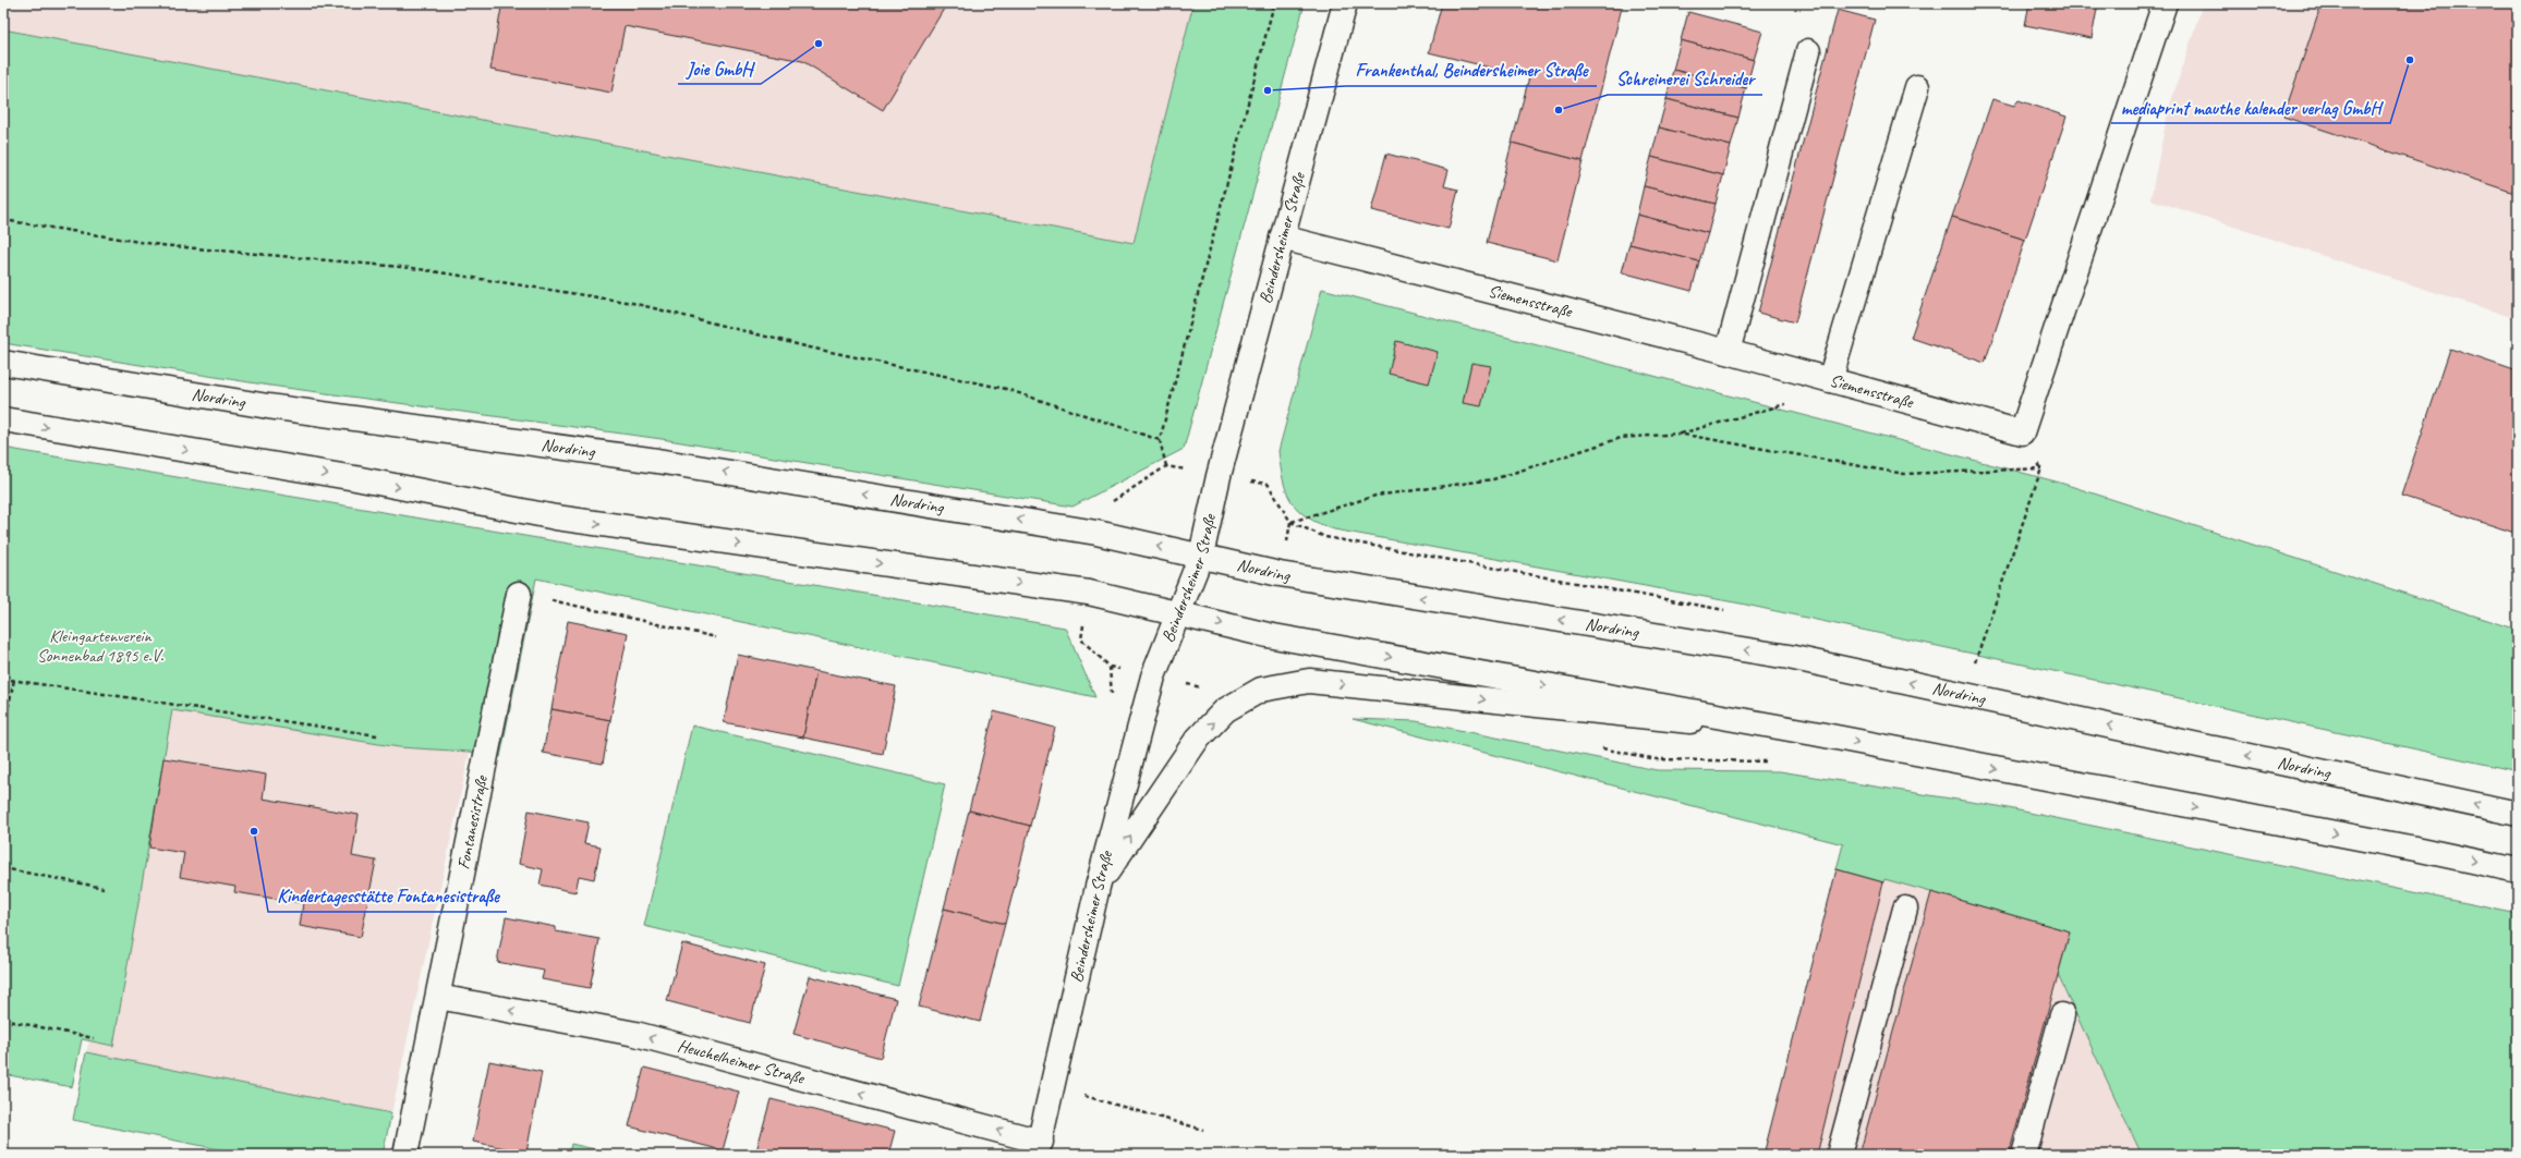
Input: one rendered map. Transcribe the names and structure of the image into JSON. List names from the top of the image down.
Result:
{
  "streets": {
    "main road": [
      "Beindersheimer Straße",
      "Siemensstraße",
      "Nordring",
      "Fontanesistraße",
      "Heuchelheimer Straße"
    ]
  },
  "crossings": [
    ["Beindersheimer Straße", "Siemensstraße"],
    ["Beindersheimer Straße", "Nordring"],
    ["Beindersheimer Straße", "Heuchelheimer Straße"],
    ["Fontanesistraße", "Heuchelheimer Straße"]
  ],
  "one_way": ["Heuchelheimer Straße"],
  "parks": ["Kleingartenverein Sonnenbad 1895 e.V."],
  "places": [
    "Joie GmbH",
    "mediaprint mauthe kalender verlag GmbH",
    "Frankenthal, Beindersheimer Straße",
    "Schreinerei Schreider",
    "Kindertagesstätte Fontanesistraße"
  ]
}
